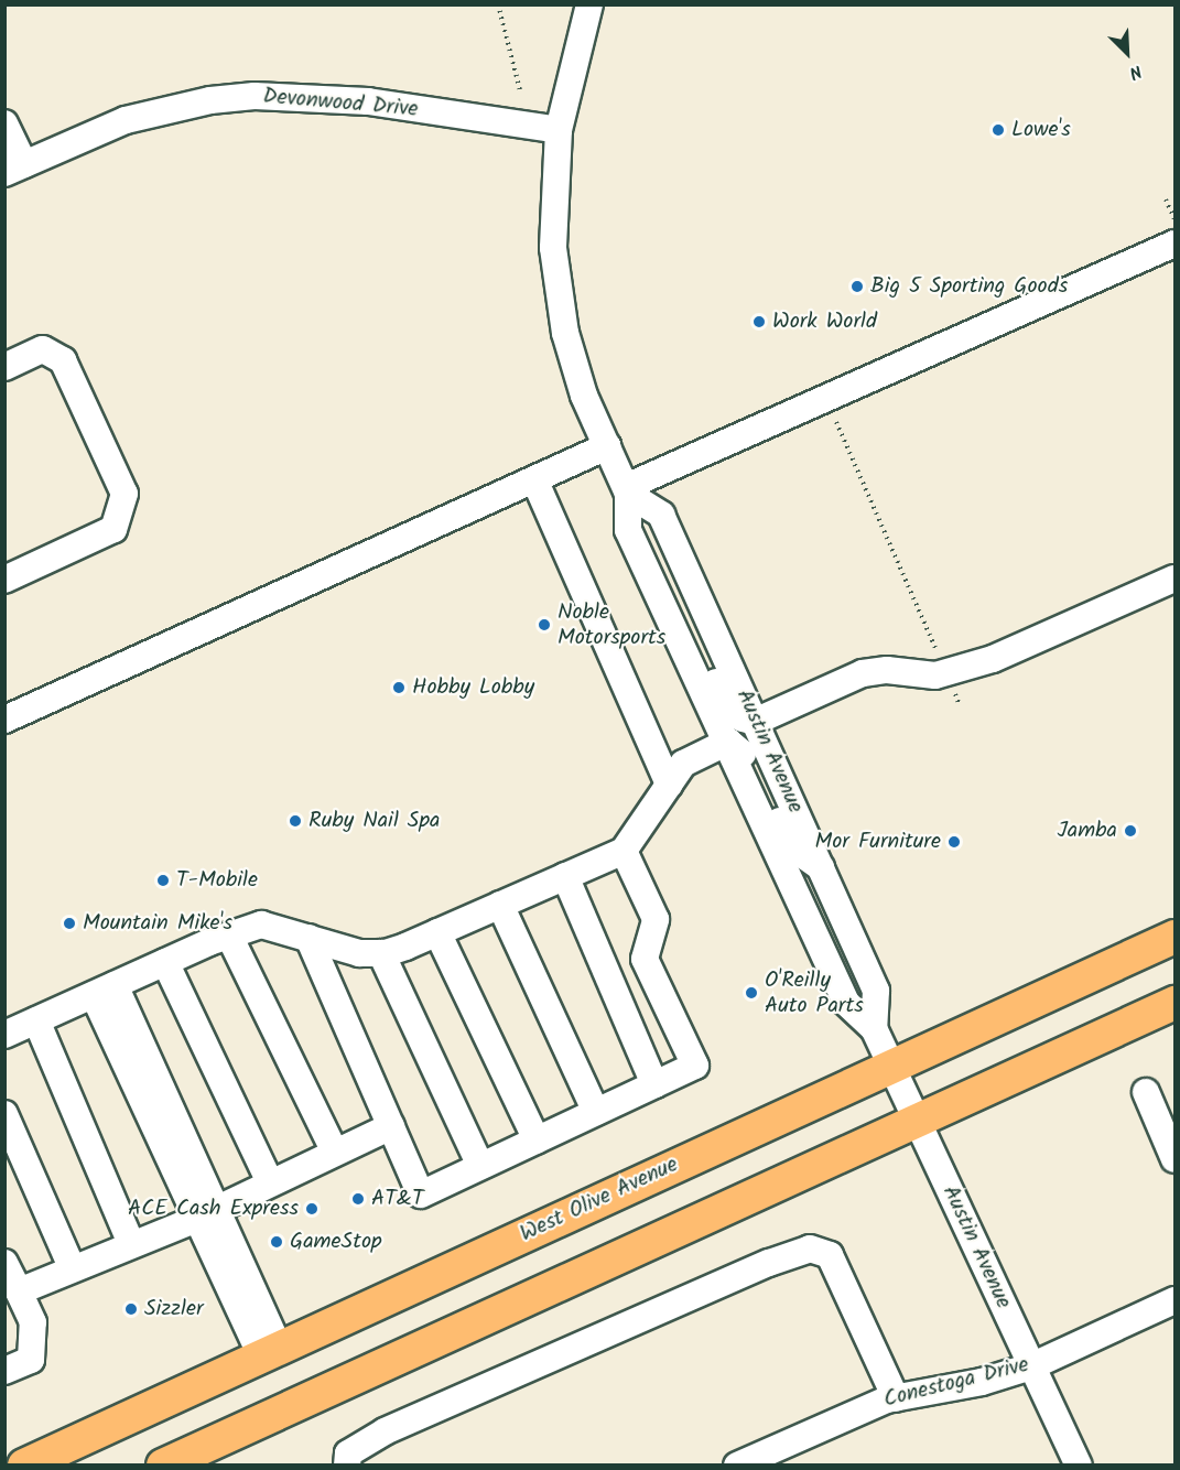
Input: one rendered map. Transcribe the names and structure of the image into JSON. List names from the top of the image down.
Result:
{
  "streets": {
    "main road": ["West Olive Avenue"],
    "street": ["Devonwood Drive", "Austin Avenue", "Conestoga Drive"]
  },
  "crossings": [
    ["Devonwood Drive", "Austin Avenue"],
    ["Austin Avenue", "West Olive Avenue"],
    ["Austin Avenue", "Conestoga Drive"]
  ],
  "places": [
    "Lowe's",
    "Big 5 Sporting Goods",
    "Work World",
    "Noble Motorsports",
    "Hobby Lobby",
    "Ruby Nail Spa",
    "Jamba",
    "Mor Furniture",
    "T-Mobile",
    "Mountain Mike's",
    "O'Reilly Auto Parts",
    "AT&T",
    "ACE Cash Express",
    "GameStop",
    "Sizzler"
  ],
  "north": "bottom right"
}
